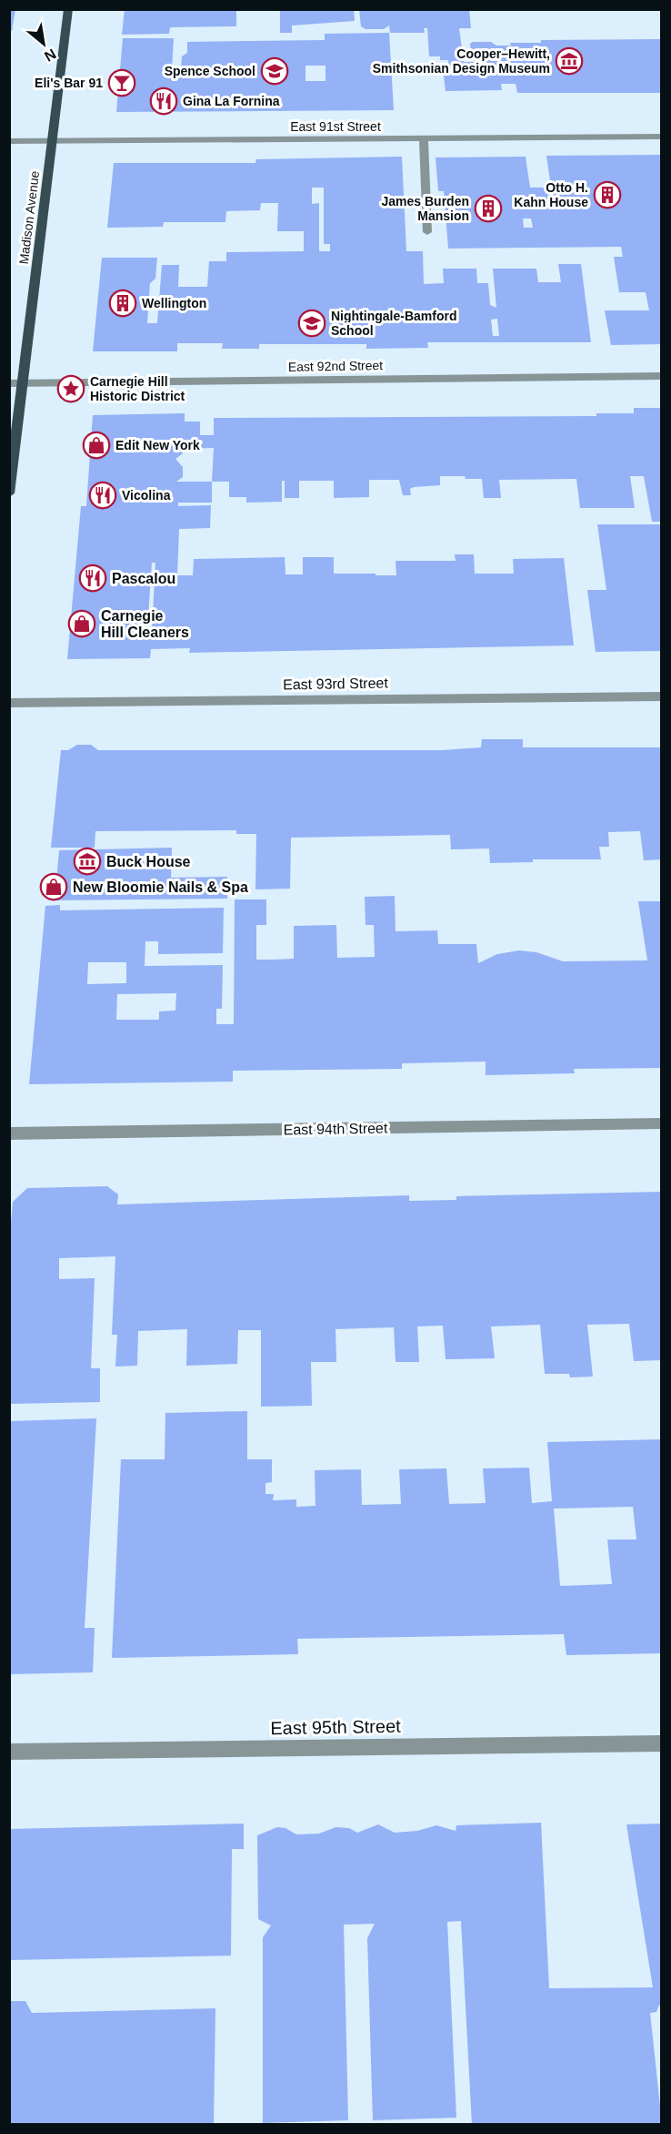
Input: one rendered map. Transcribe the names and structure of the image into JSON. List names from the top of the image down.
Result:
{
  "streets": {
    "main road": ["Madison Avenue"],
    "street": [
      "East 91st Street",
      "East 92nd Street",
      "East 93rd Street",
      "East 94th Street",
      "East 95th Street"
    ]
  },
  "crossings": [
    ["East 91st Street", "Madison Avenue"],
    ["Madison Avenue", "East 92nd Street"]
  ],
  "places": {
    "museum": ["Cooper–Hewitt, Smithsonian Design Museum", "Buck House"],
    "school or university": ["Spence School", "Nightingale-Bamford School"],
    "bar": ["Eli's Bar 91"],
    "restaurant": ["Gina La Fornina", "Vicolina", "Pascalou"],
    "building": ["Otto H. Kahn House", "James Burden Mansion", "Wellington"],
    "place": ["Carnegie Hill Historic District"],
    "shop": ["Edit New York", "Carnegie Hill Cleaners", "New Bloomie Nails & Spa"]
  },
  "north": "bottom right"
}
